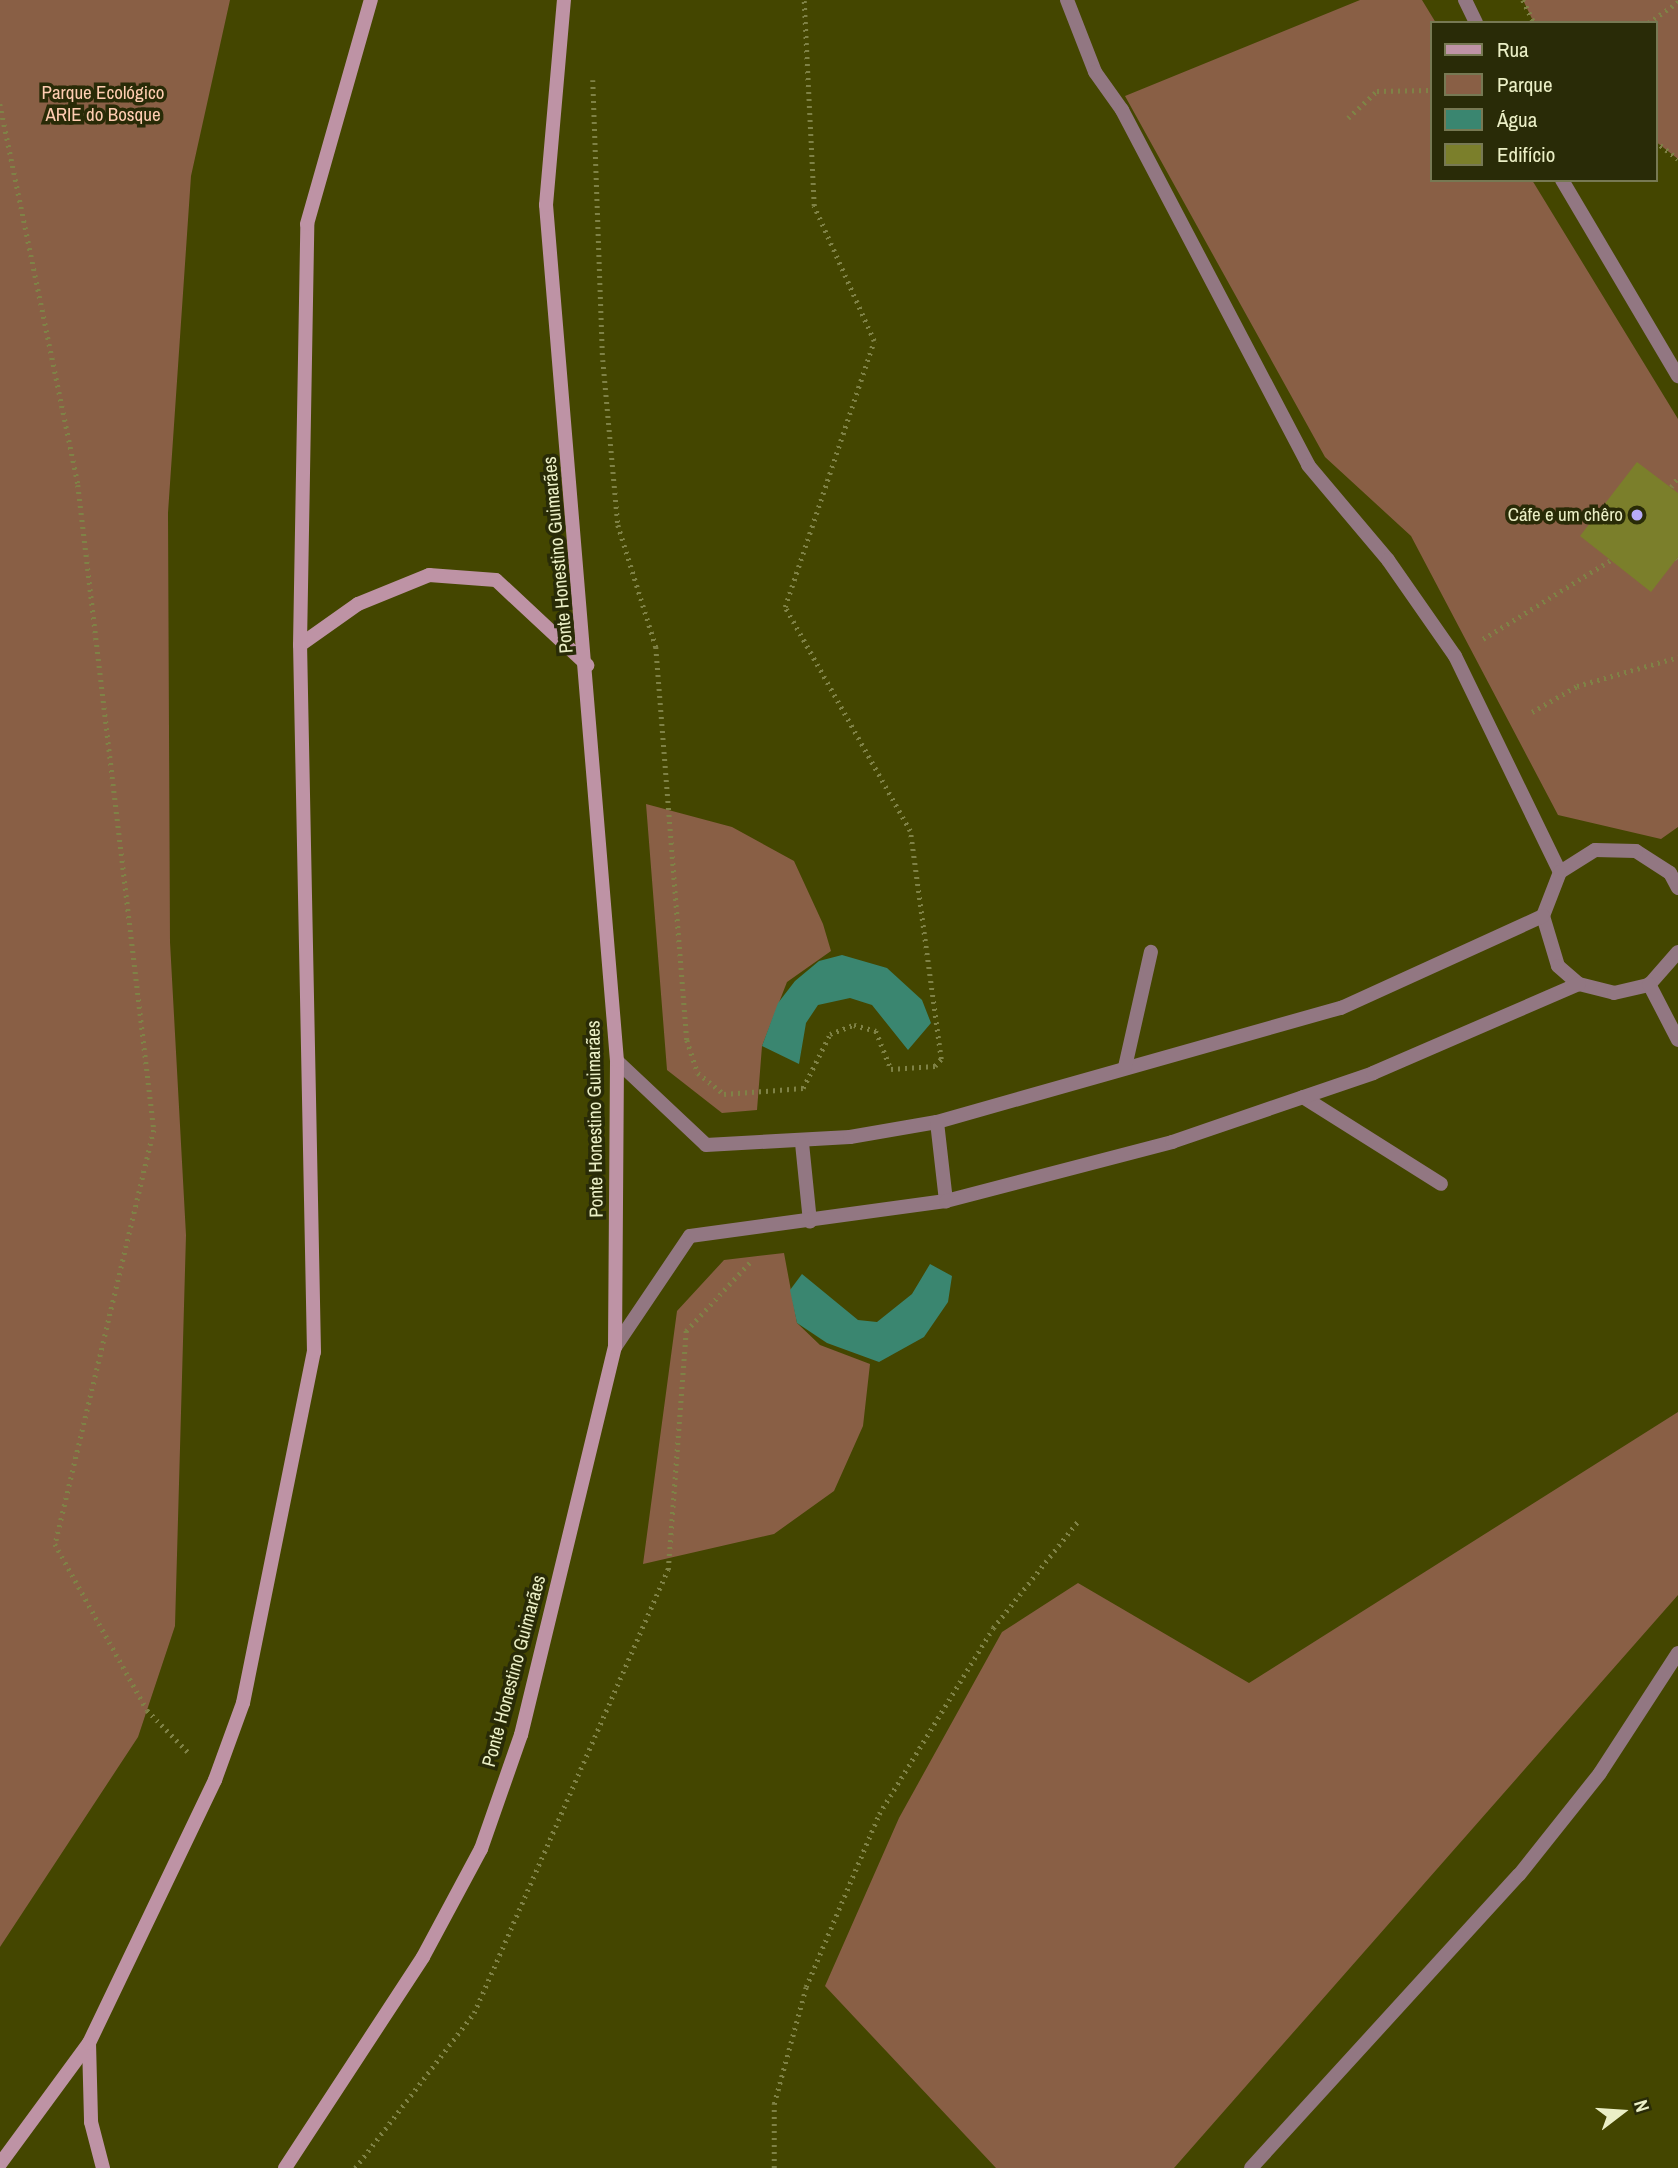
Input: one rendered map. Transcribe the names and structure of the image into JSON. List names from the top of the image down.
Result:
{
  "streets": {
    "main road": ["Ponte Honestino Guimarães"]
  },
  "parks": ["Parque Ecológico ARIE do Bosque"],
  "places": ["Cáfe e um chêro"],
  "legend": [
    "Rua",
    "Parque",
    "Água",
    "Edifício"
  ],
  "north": "right"
}
